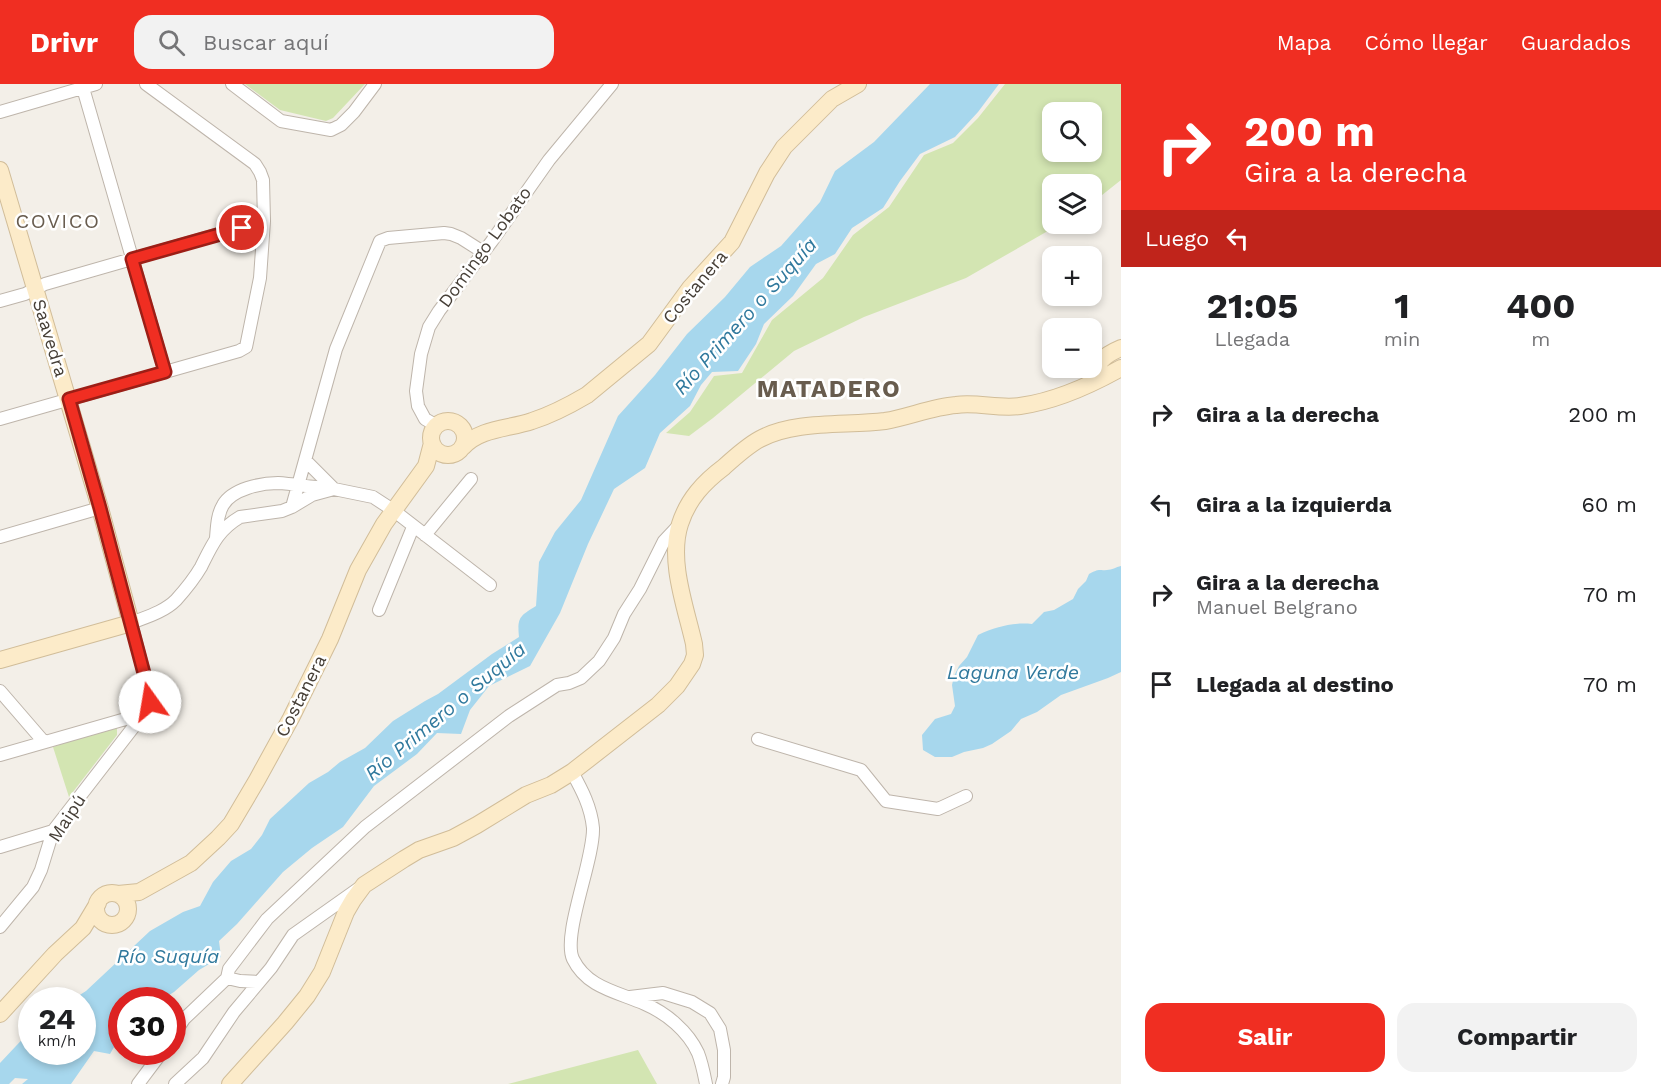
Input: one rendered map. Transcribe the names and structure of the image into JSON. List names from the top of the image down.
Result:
{
  "streets": {
    "street": [
      "Domingo Lobato",
      "Costanera",
      "Saavedra",
      "Maipú"
    ]
  },
  "crossings": [
    ["Domingo Lobato", "Costanera"],
    ["Saavedra", "Maipú"]
  ],
  "districts": ["COVICO", "MATADERO"],
  "water": ["Río Primero o Suquía", "Laguna Verde", "Río Suquía"],
  "page": {
    "header": "Drivr",
    "search": "Buscar aquí",
    "nav": ["Mapa", "Cómo llegar", "Guardados"],
    "turn": ["200 m", "Gira a la derecha"],
    "map_buttons": ["+", "−"],
    "then": "Luego",
    "eta": [
      "21:05",
      "Llegada",
      "1",
      "min",
      "400",
      "m"
    ],
    "list": [
      {
        "name": "Gira a la derecha",
        "value": "200 m"
      },
      {
        "name": "Gira a la izquierda",
        "value": "60 m"
      },
      {
        "name": "Gira a la derecha",
        "note": "Manuel Belgrano",
        "value": "70 m"
      },
      {
        "name": "Llegada al destino",
        "value": "70 m"
      }
    ],
    "speed": "24 km/h",
    "limit": "30",
    "buttons": ["Salir", "Compartir"]
  }
}
